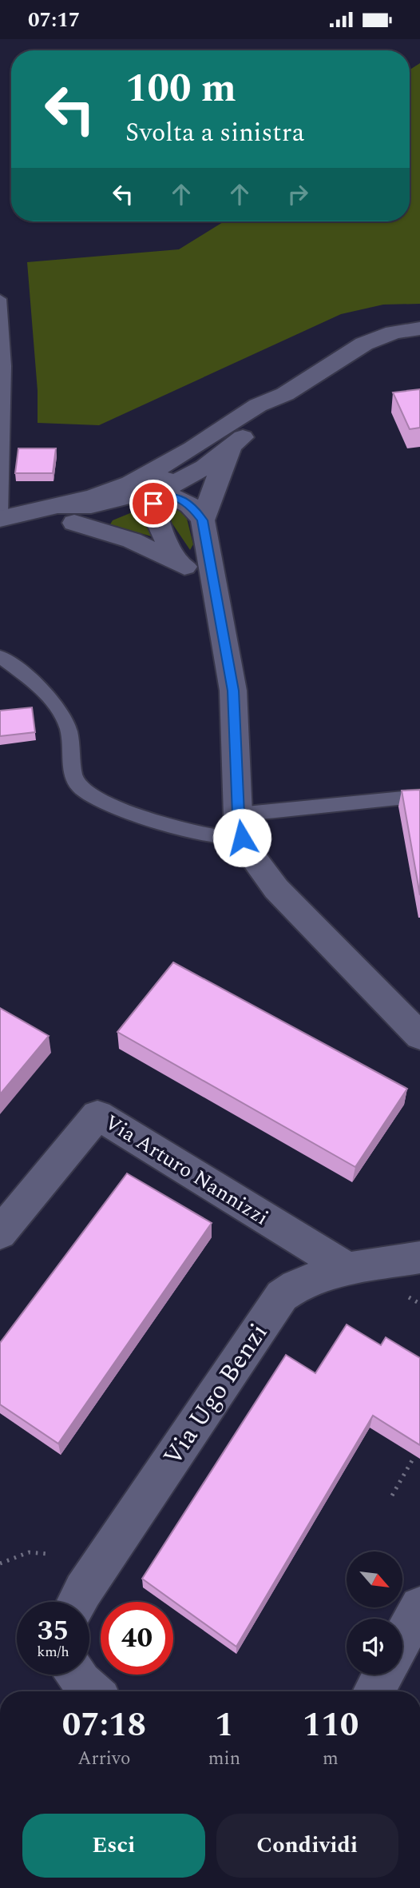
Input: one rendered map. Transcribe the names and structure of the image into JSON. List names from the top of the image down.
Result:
{
  "streets": {
    "street": ["Via Arturo Nannizzi", "Via Ugo Benzi"]
  },
  "crossings": [
    ["Via Arturo Nannizzi", "Via Ugo Benzi"]
  ],
  "north": "bottom right",
  "page": {
    "status": "07:17",
    "turn": ["100 m", "Svolta a sinistra"],
    "speed": "35 km/h",
    "limit": "40",
    "eta": [
      "07:18",
      "Arrivo",
      "1",
      "min",
      "110",
      "m"
    ],
    "buttons": ["Esci", "Condividi"]
  }
}
